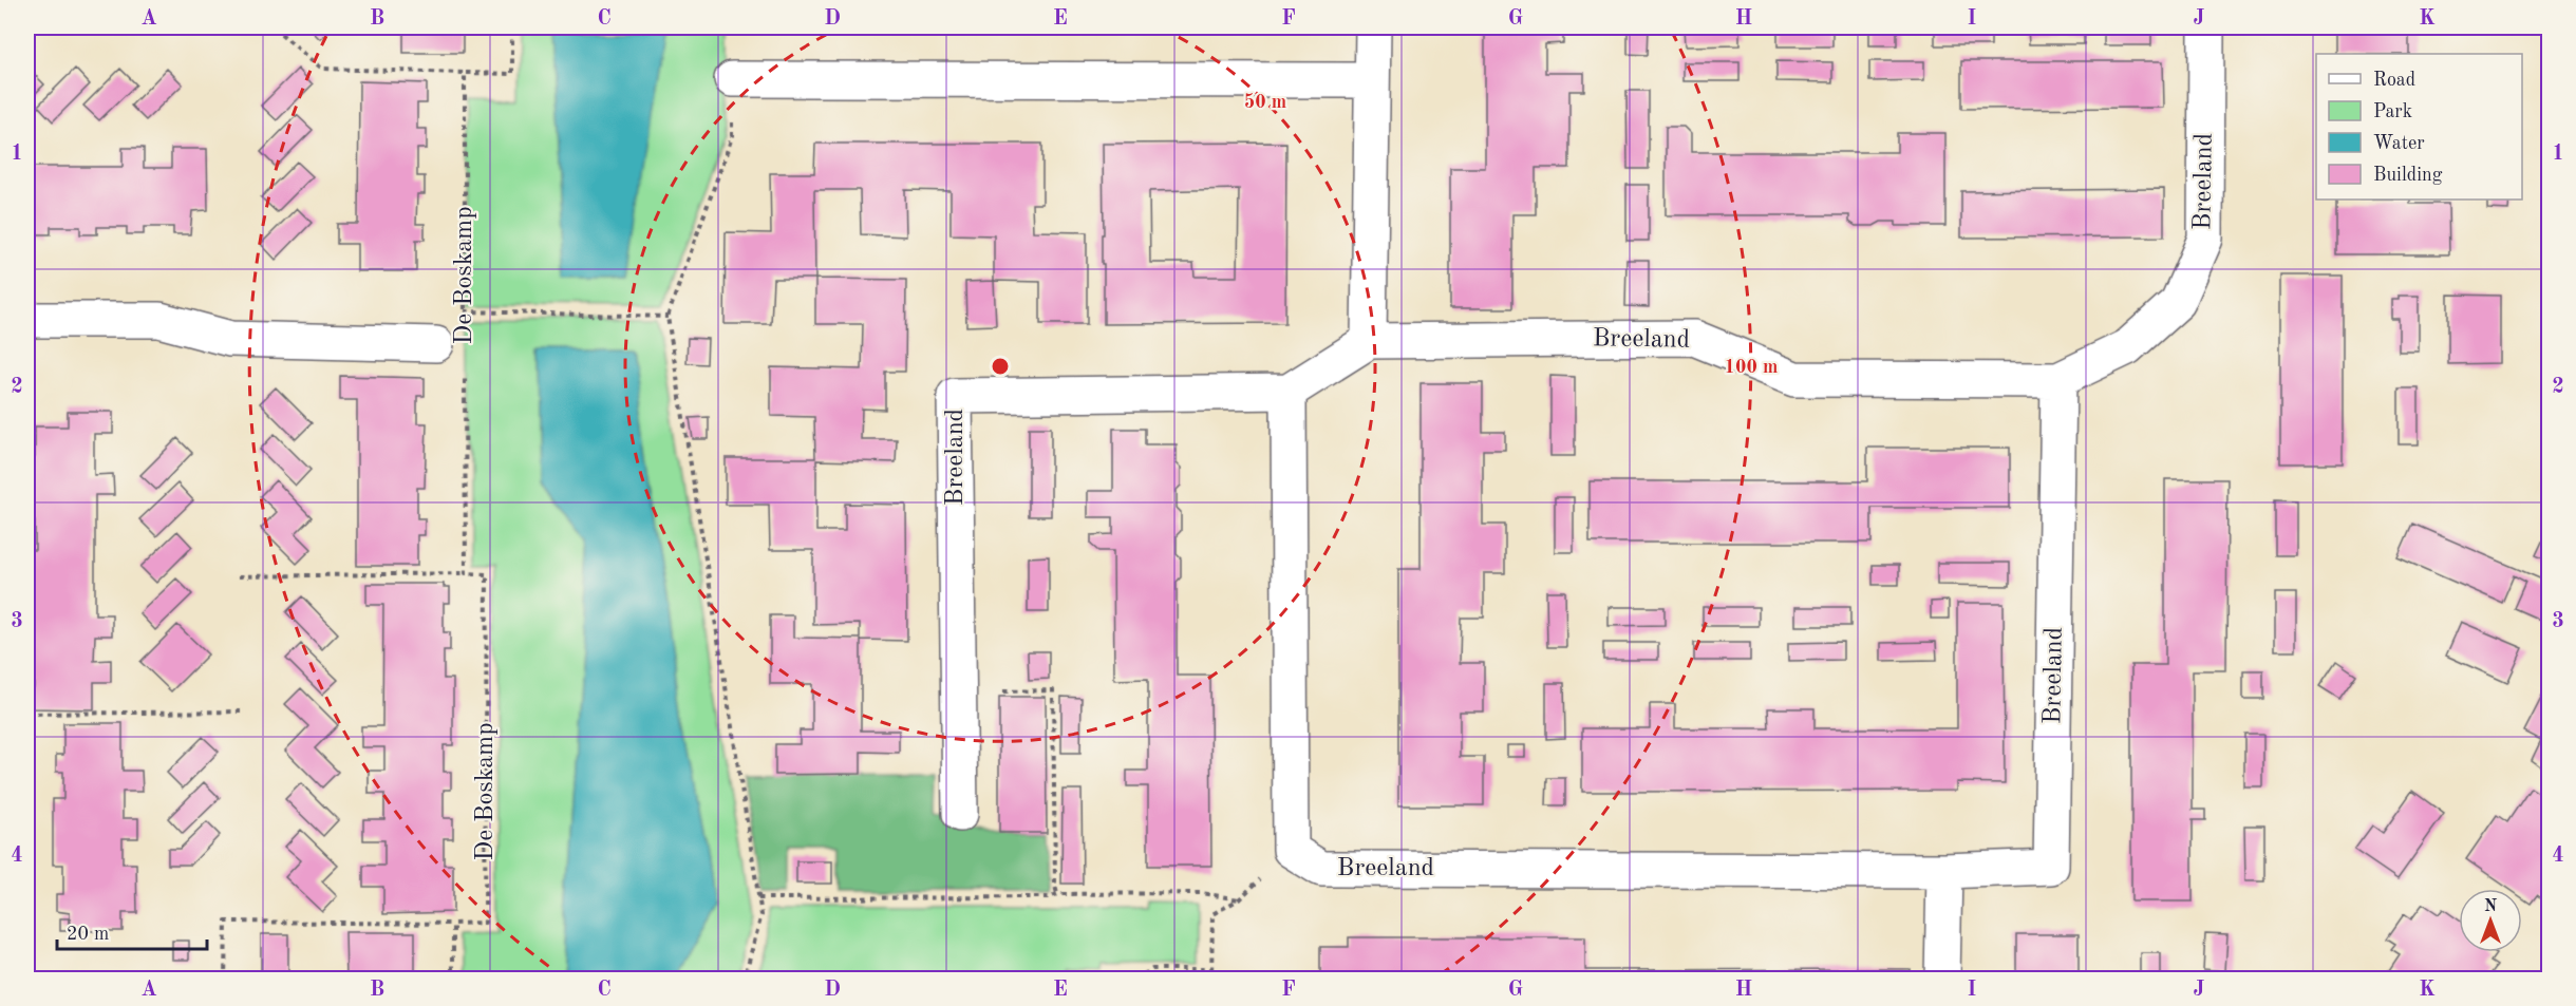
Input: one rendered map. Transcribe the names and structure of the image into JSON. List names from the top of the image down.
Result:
{
  "streets": {
    "street": ["Breeland", "De Boskamp"]
  },
  "legend": [
    "Road",
    "Park",
    "Water",
    "Building"
  ],
  "scale_bar": "20 m",
  "north": "top",
  "grid": {
    "columns": [
      "A",
      "B",
      "C",
      "D",
      "E",
      "F",
      "G",
      "H",
      "I",
      "J",
      "K"
    ],
    "rows": [
      "1",
      "2",
      "3",
      "4"
    ]
  },
  "rings": ["50 m", "100 m"]
}
